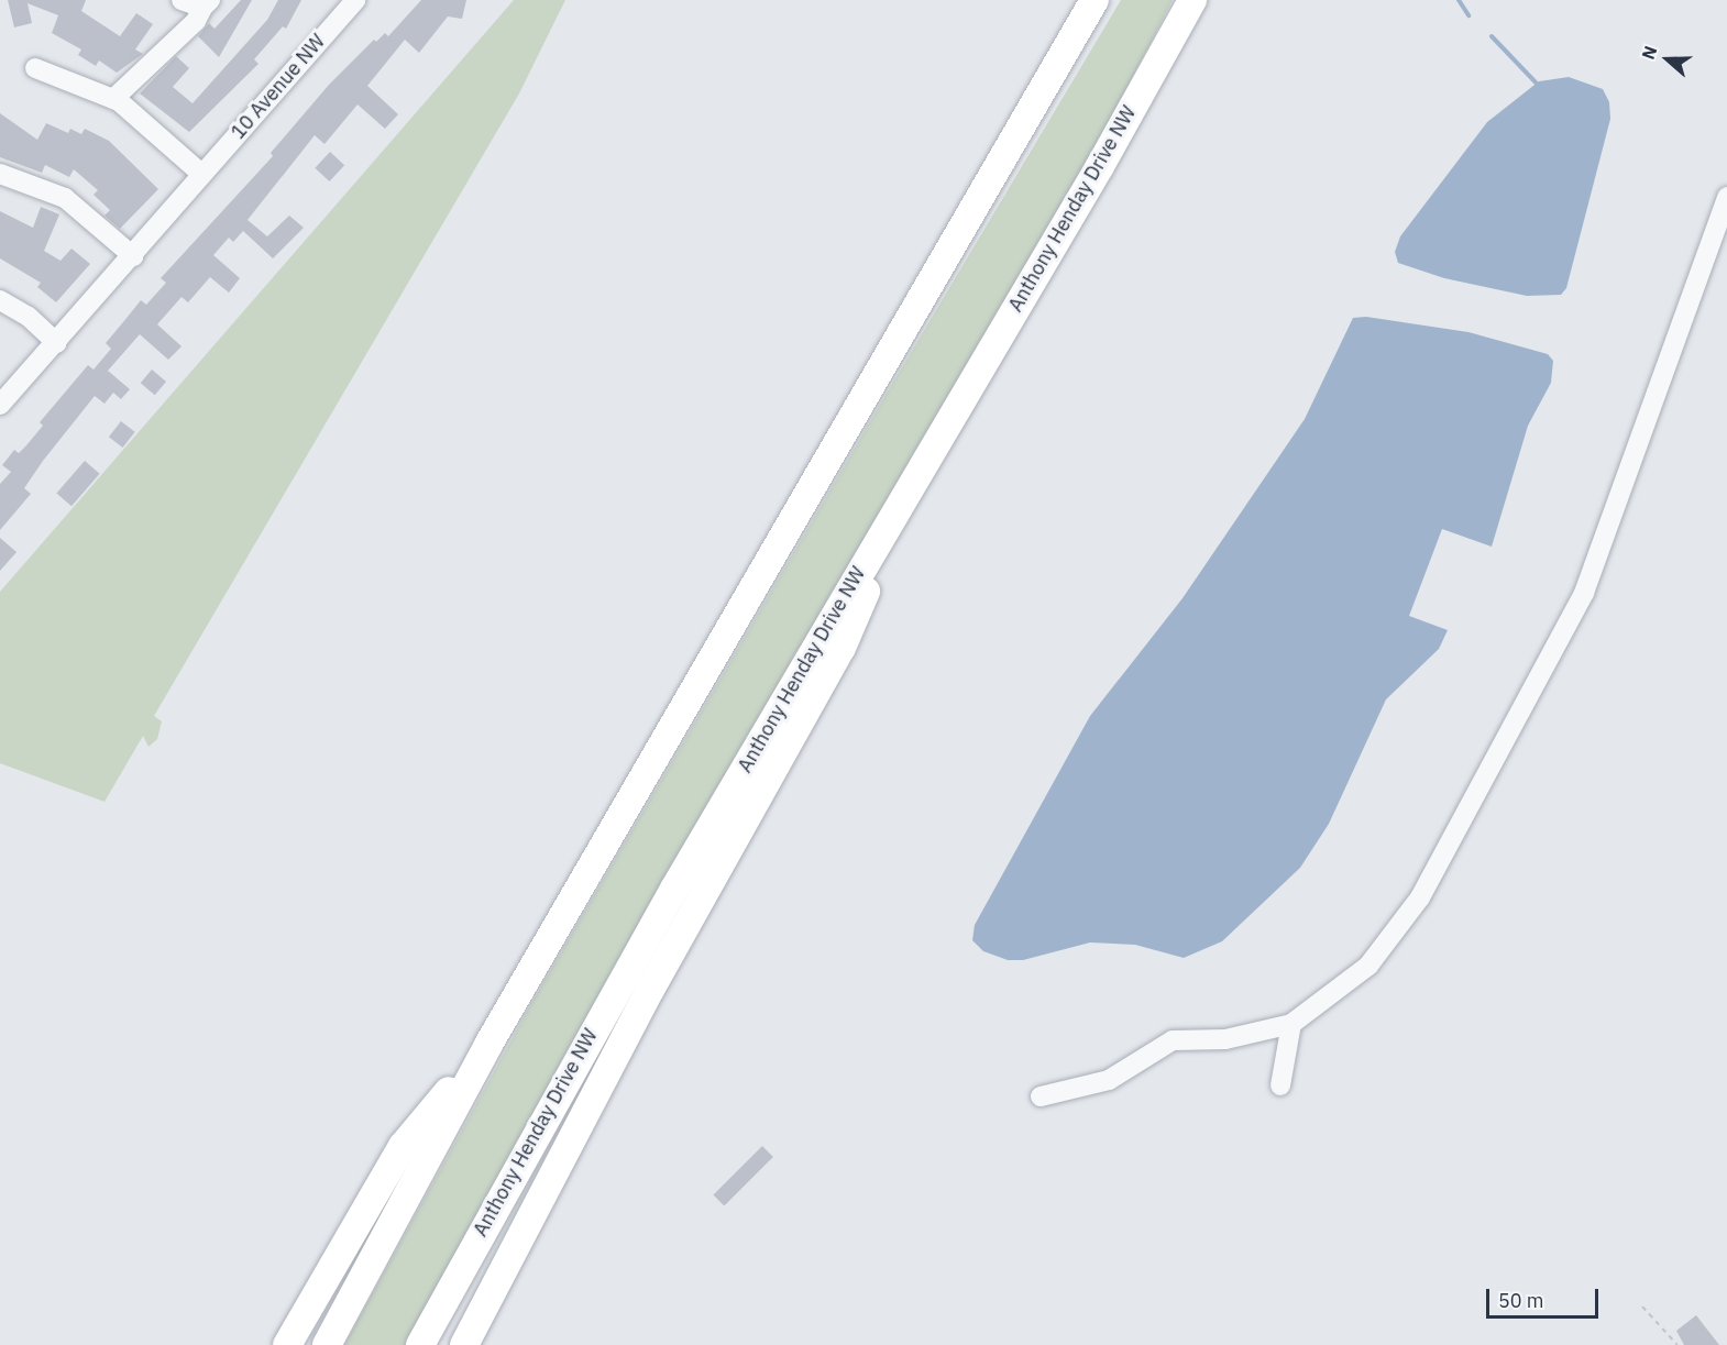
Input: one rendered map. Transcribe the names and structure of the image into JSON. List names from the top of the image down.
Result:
{
  "streets": {
    "highway": ["Anthony Henday Drive NW"],
    "street": ["10 Avenue NW"]
  },
  "scale_bar": "50 m",
  "north": "left"
}
